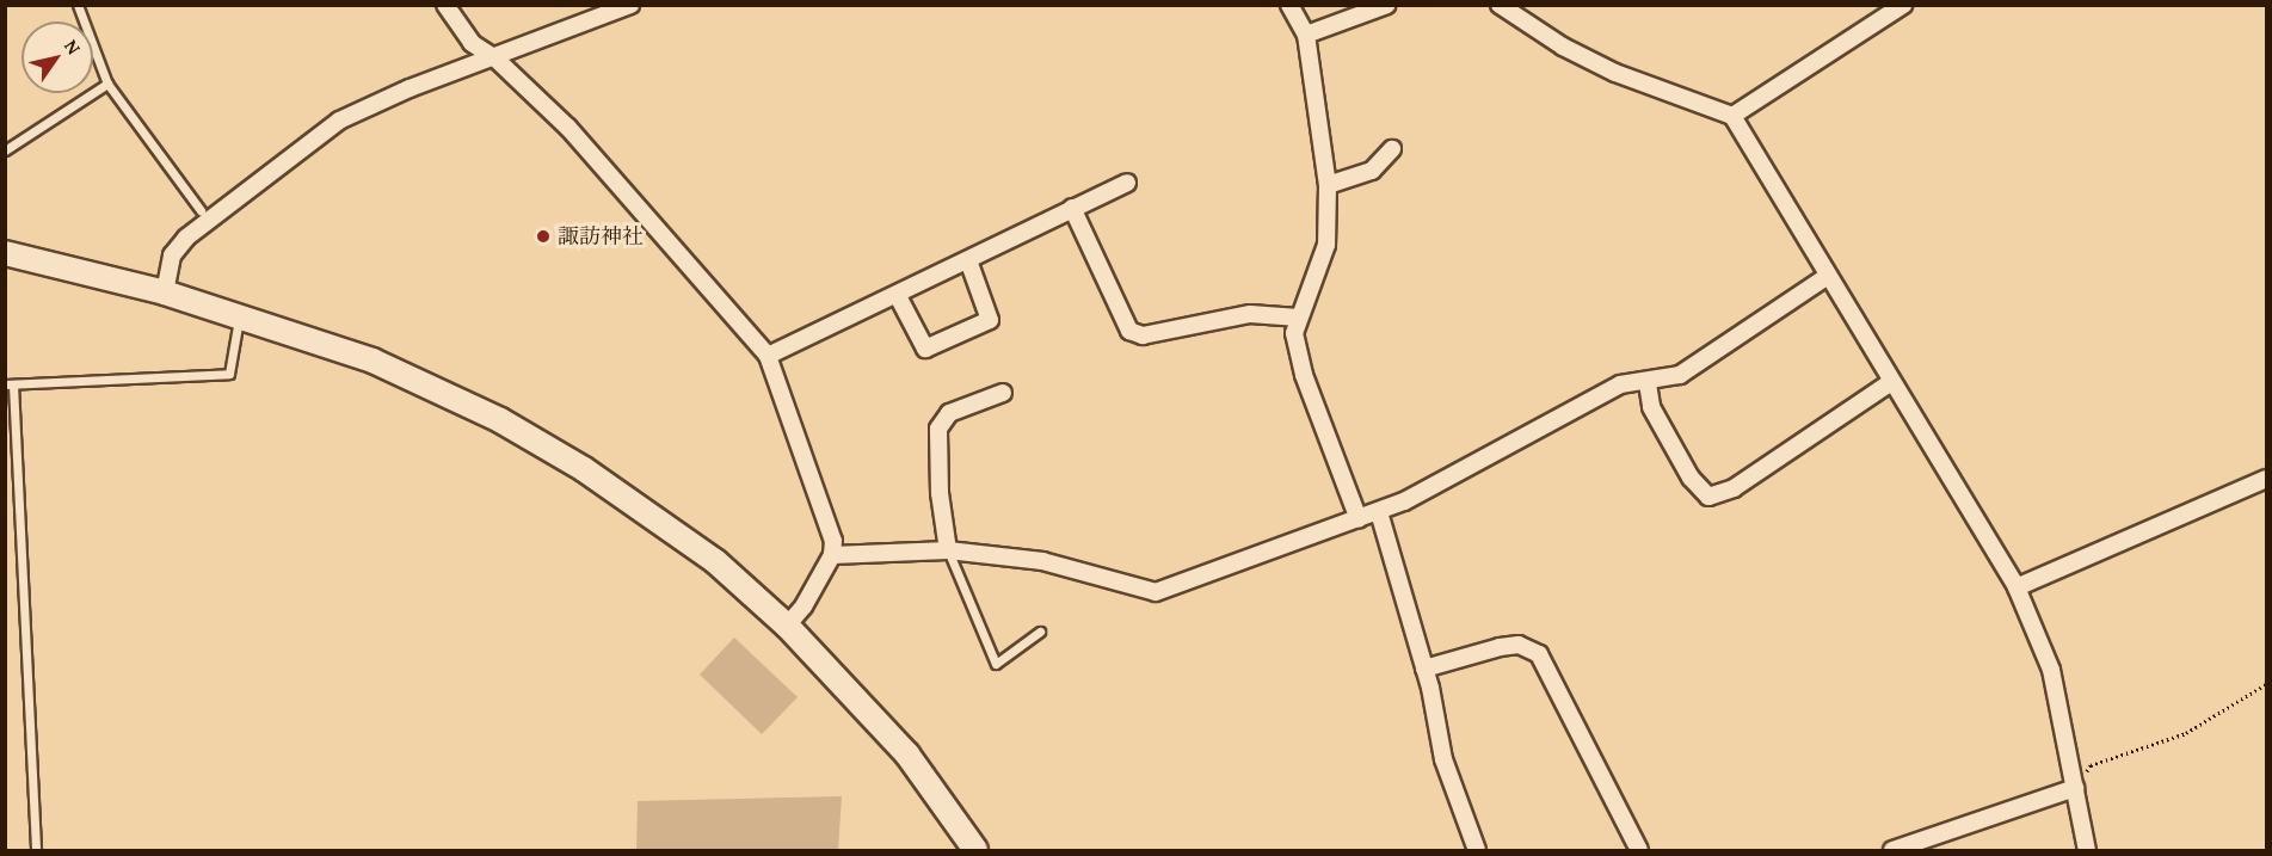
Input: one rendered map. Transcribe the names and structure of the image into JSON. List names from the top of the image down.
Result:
{
  "places": ["諏訪神社"],
  "north": "top right"
}
